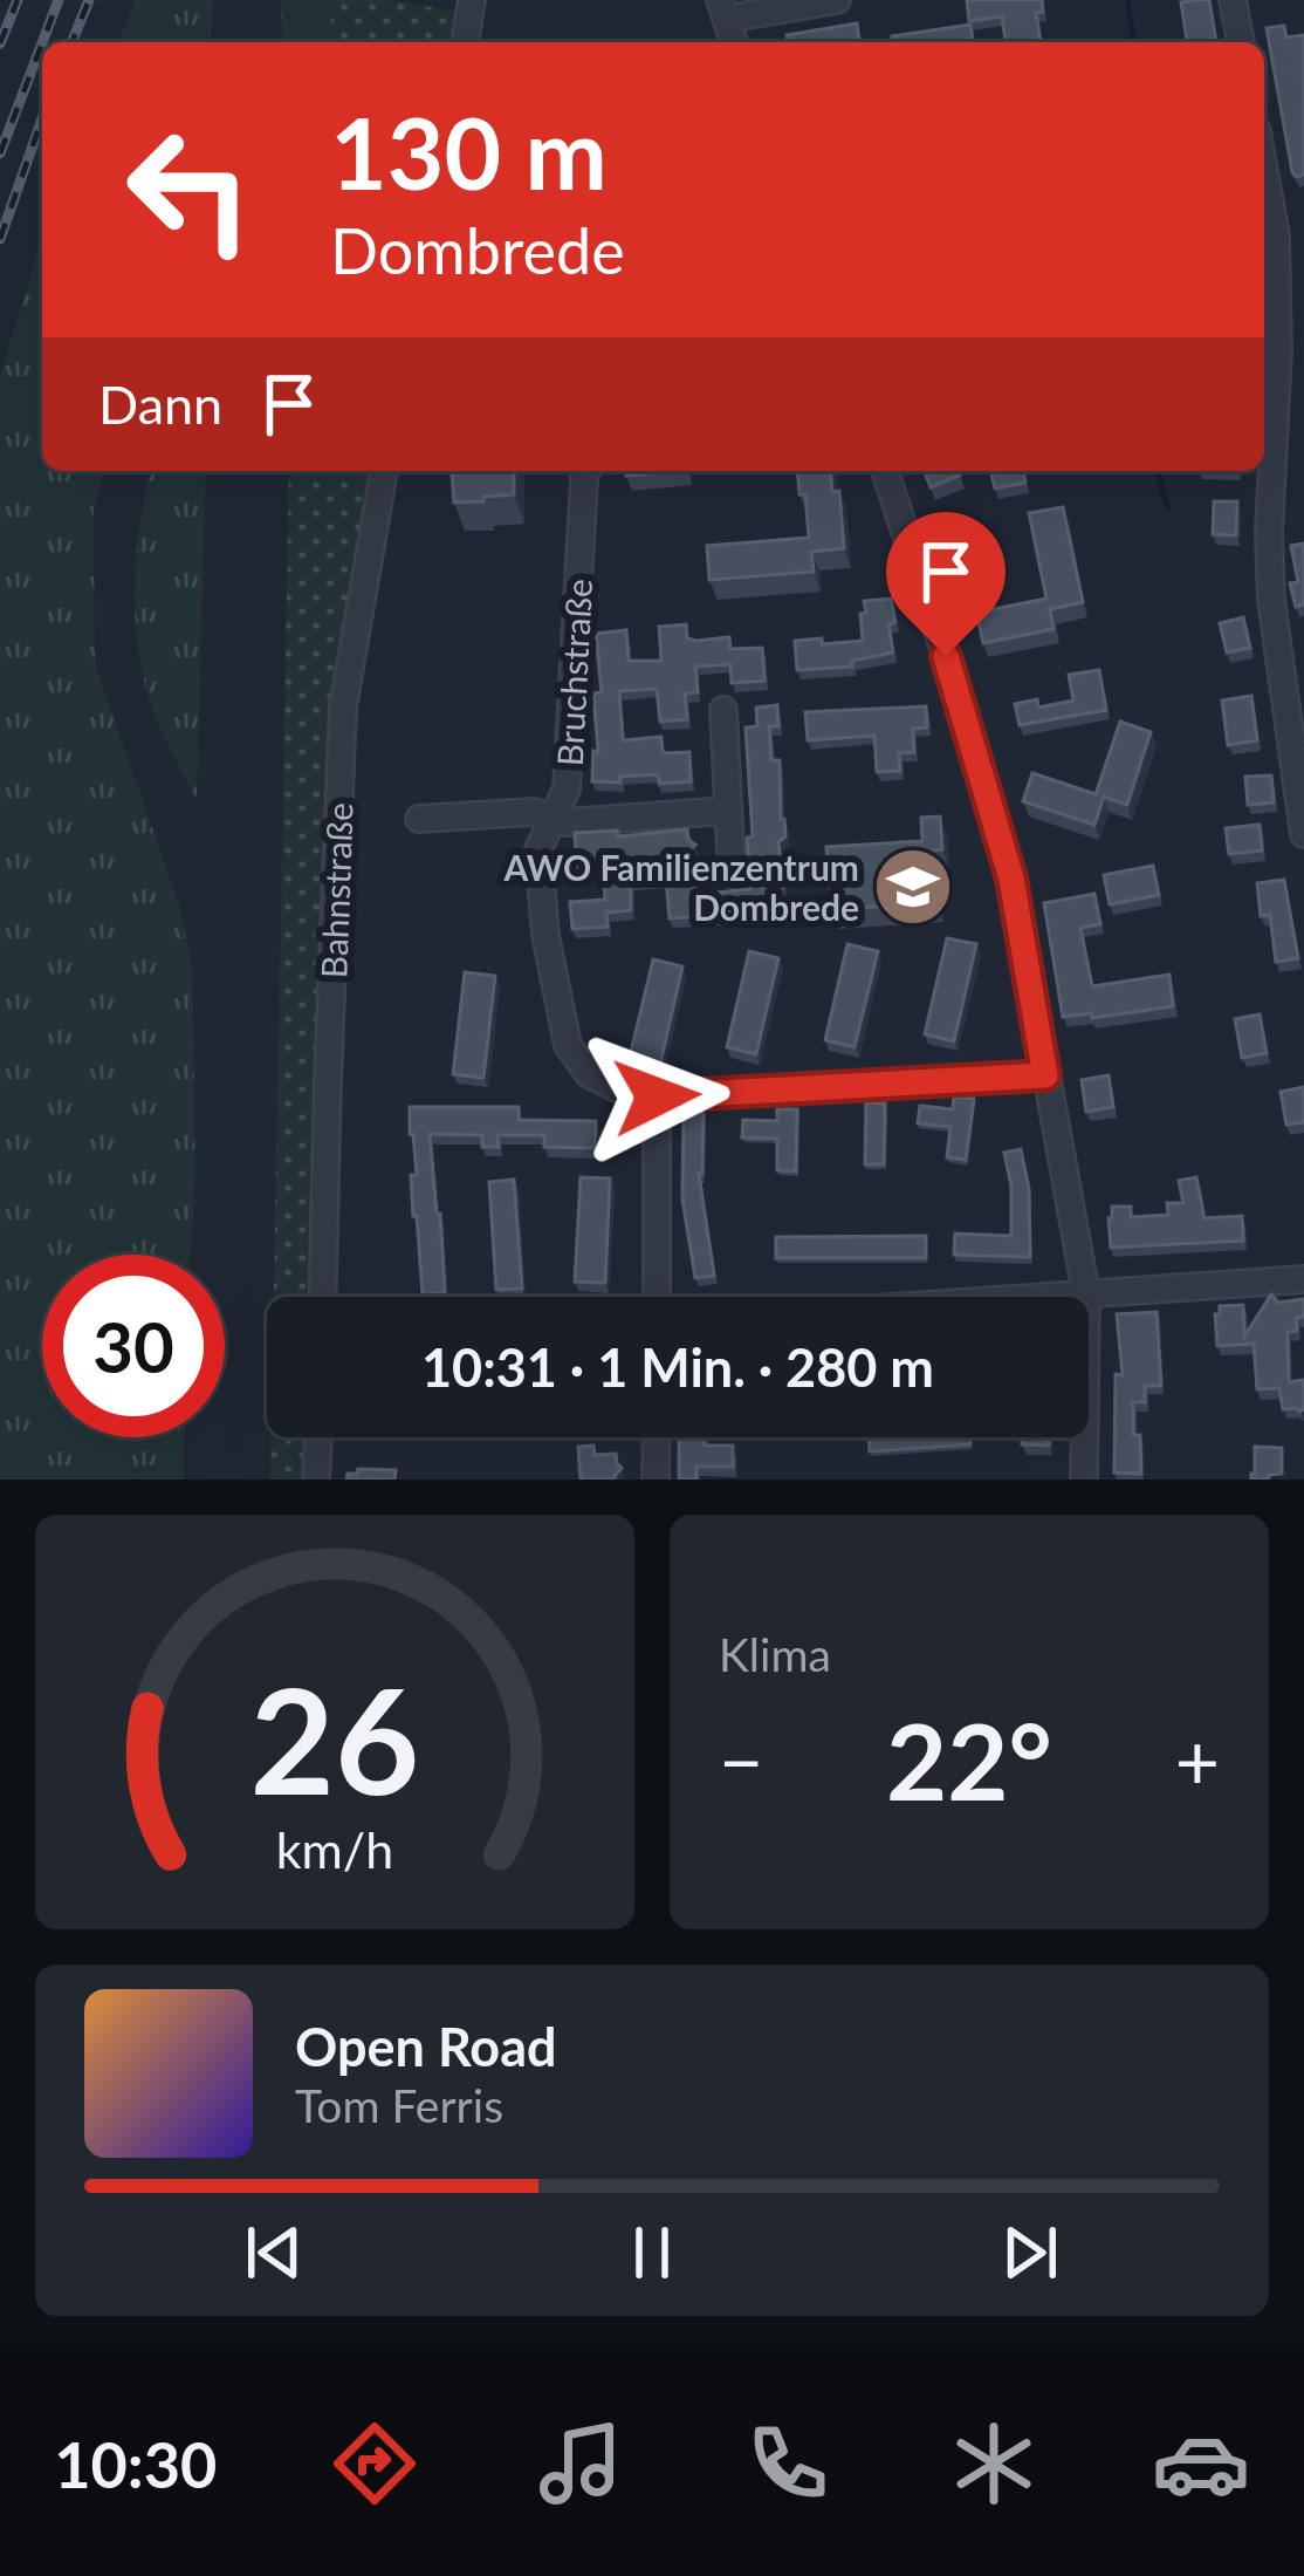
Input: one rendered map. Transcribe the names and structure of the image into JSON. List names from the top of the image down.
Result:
{
  "streets": {
    "street": ["Bruchstraße", "Bahnstraße"]
  },
  "places": {
    "school or university": ["AWO Familienzentrum Dombrede"]
  },
  "page": {
    "turn": ["130 m", "Dombrede"],
    "then": "Dann",
    "limit": "30",
    "trip": "10:31 · 1 Min. · 280 m",
    "tile": "Klima",
    "heat": ["−", "22°", "+"],
    "song": ["Open Road", "Tom Ferris"],
    "tabs": "10:30",
    "gauge": ["26", "km/h"]
  }
}
